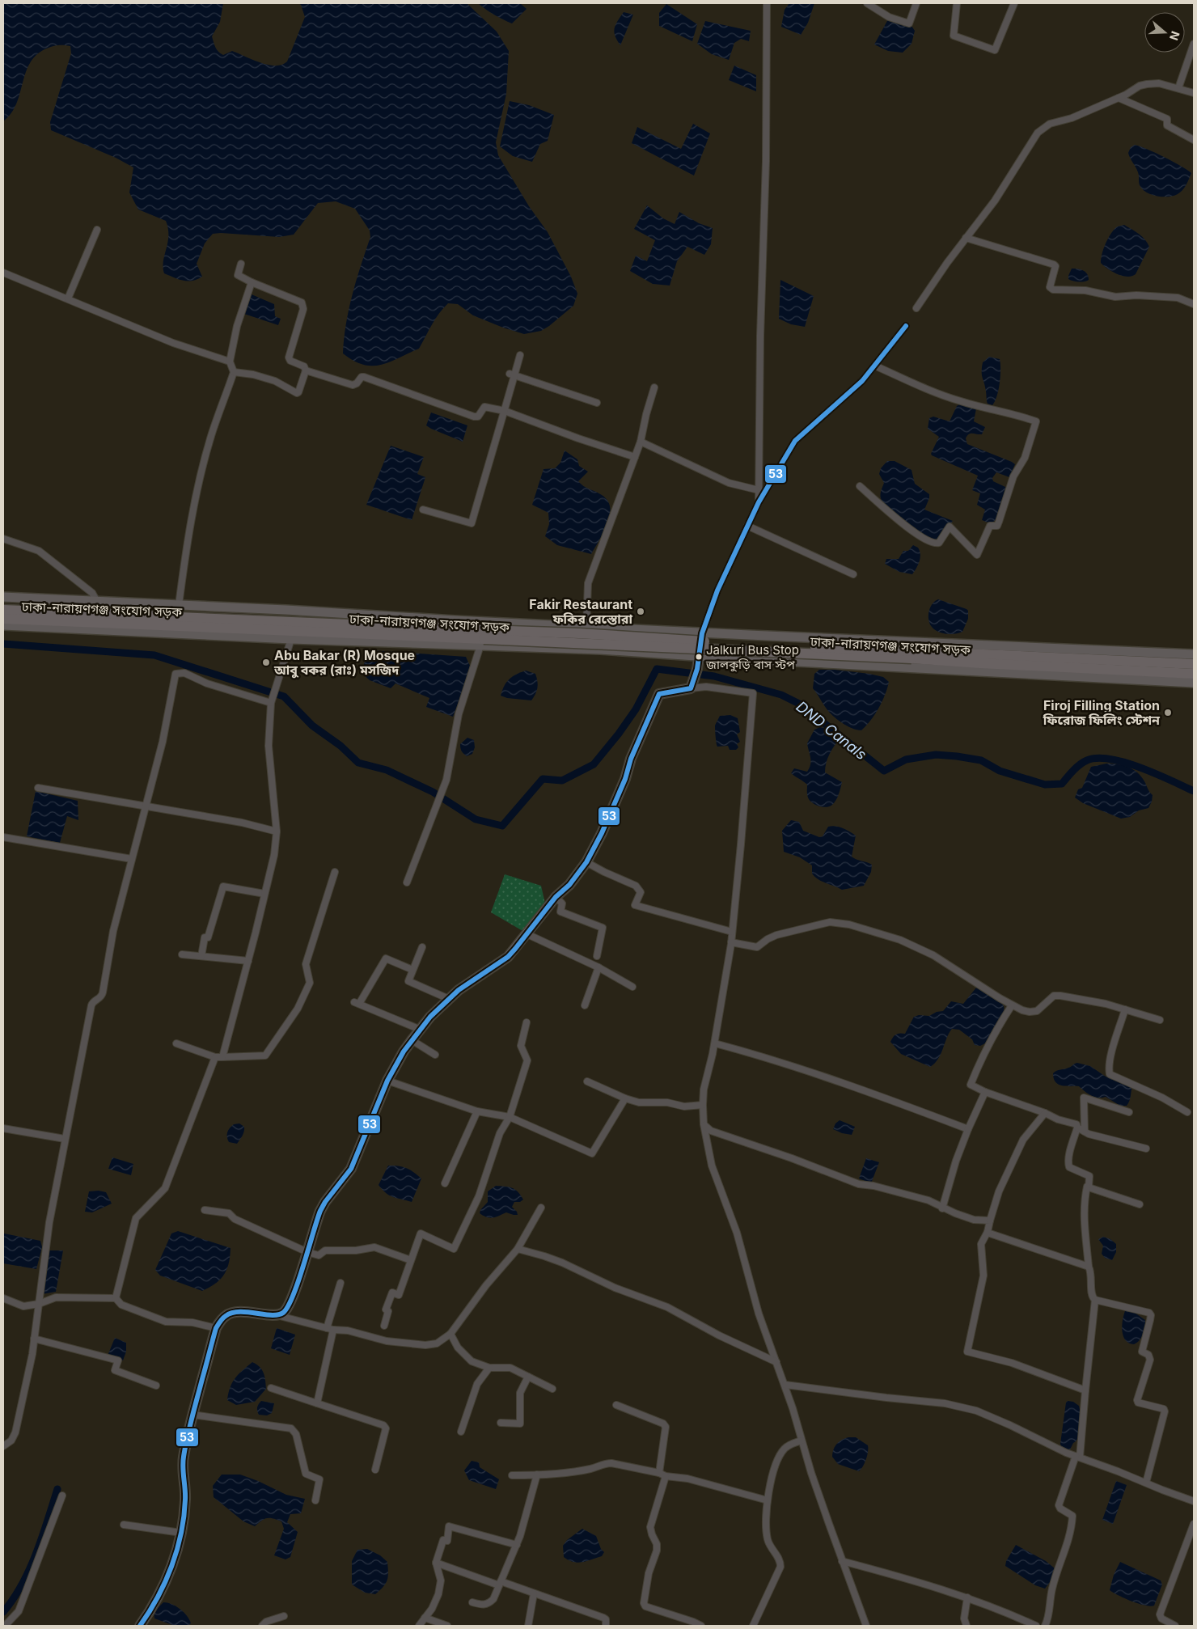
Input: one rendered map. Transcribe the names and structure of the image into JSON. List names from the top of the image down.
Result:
{
  "streets": {
    "main road": ["ঢাকা-নারায়ণগঞ্জ সংযোগ সড়ক"]
  },
  "water": ["DND Canals"],
  "places": [
    "Fakir Restaurant ফকির রেস্তোরা",
    "Jalkuri Bus Stop জালকুড়ি বাস স্টপ",
    "Abu Bakar (R) Mosque আবু বকর (রাঃ) মসজিদ",
    "Firoj Filling Station ফিরোজ ফিলিং স্টেশন"
  ],
  "lines": ["transit line 53"],
  "north": "right"
}
